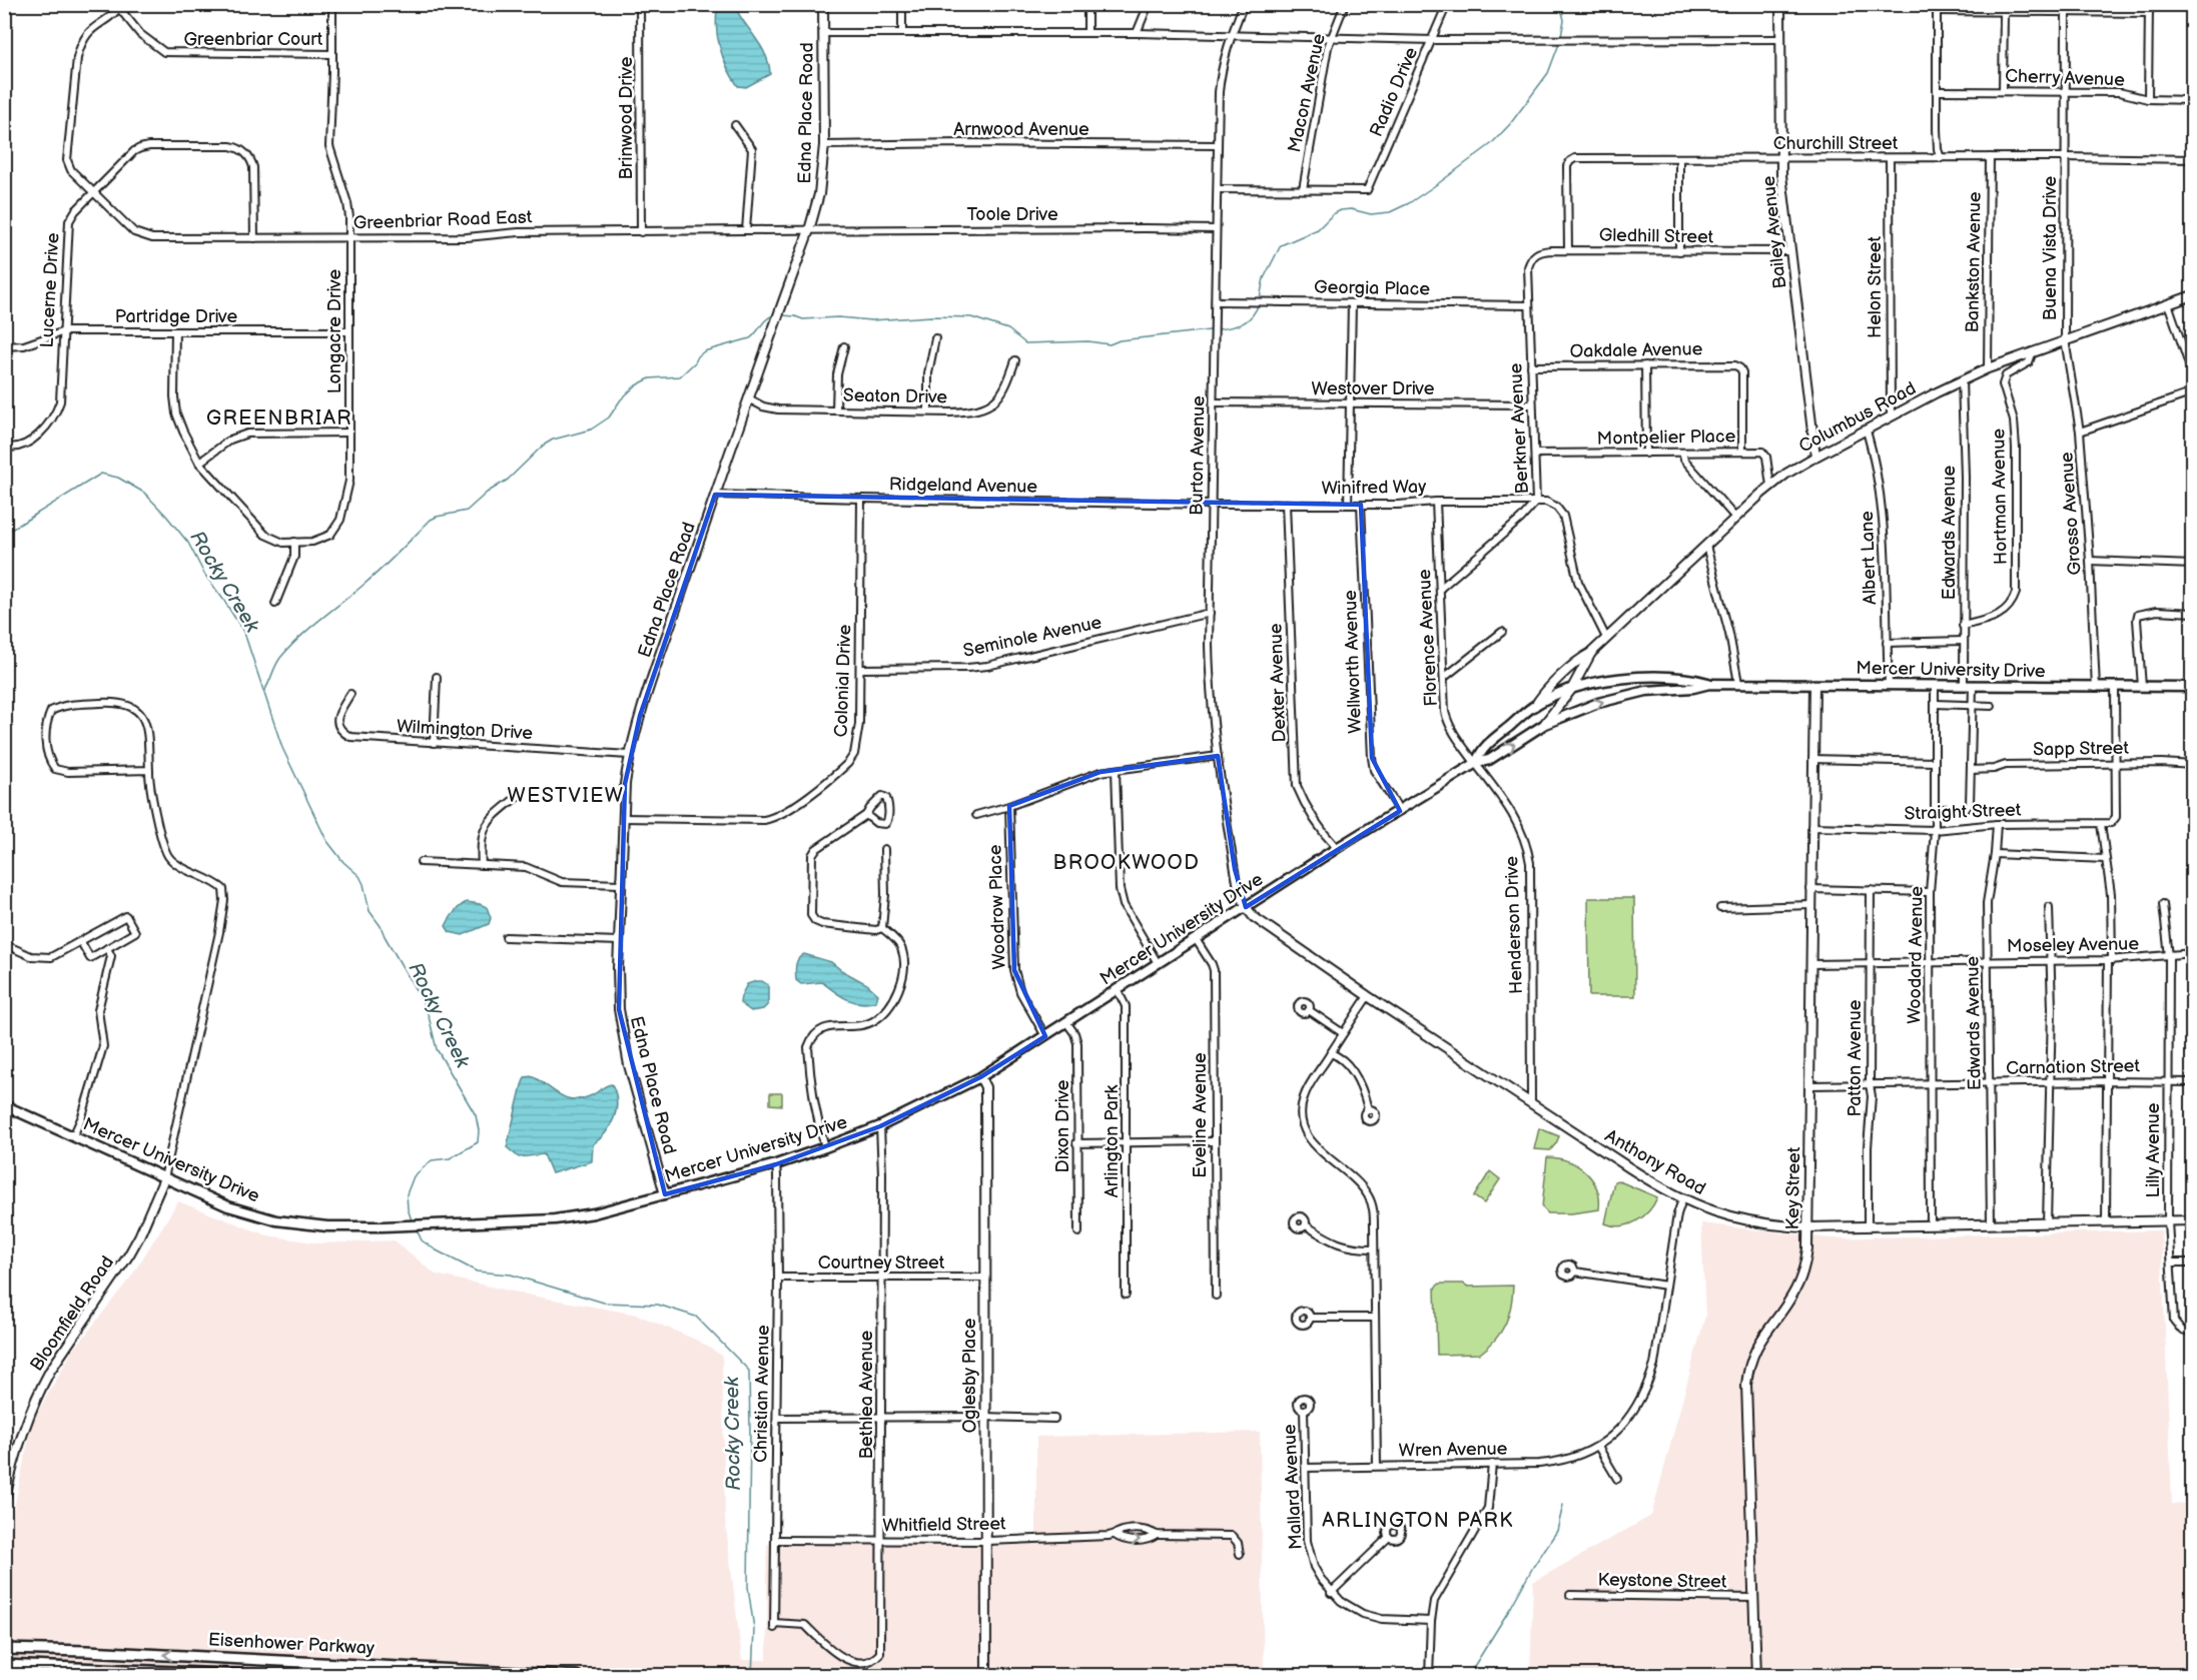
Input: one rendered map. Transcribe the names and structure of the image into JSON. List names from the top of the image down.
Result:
{
  "streets": {
    "main road": ["Mercer University Drive", "Eisenhower Parkway"],
    "street": [
      "Greenbriar Court",
      "Cherry Avenue",
      "Radio Drive",
      "Macon Avenue",
      "Edna Place Road",
      "Brinwood Drive",
      "Arnwood Avenue",
      "Churchill Street",
      "Toole Drive",
      "Greenbriar Road East",
      "Bailey Avenue",
      "Gledhill Street",
      "Buena Vista Drive",
      "Bankston Avenue",
      "Helon Street",
      "Georgia Place",
      "Lucerne Drive",
      "Partridge Drive",
      "Longacre Drive",
      "Oakdale Avenue",
      "Westover Drive",
      "Seaton Drive",
      "Columbus Road",
      "Berkner Avenue",
      "Montpelier Place",
      "Burton Avenue",
      "Ridgeland Avenue",
      "Winifred Way",
      "Hortman Avenue",
      "Grosso Avenue",
      "Edwards Avenue",
      "Albert Lane",
      "Seminole Avenue",
      "Florence Avenue",
      "Wellworth Avenue",
      "Colonial Drive",
      "Dexter Avenue",
      "Wilmington Drive",
      "Sapp Street",
      "Straight Street",
      "Woodrow Place",
      "Henderson Drive",
      "Moseley Avenue",
      "Woodard Avenue",
      "Patton Avenue",
      "Carnation Street",
      "Eveline Avenue",
      "Dixon Drive",
      "Arlington Park",
      "Lilly Avenue",
      "Anthony Road",
      "Key Street",
      "Courtney Street",
      "Bloomfield Road",
      "Oglesby Place",
      "Christian Avenue",
      "Bethlea Avenue",
      "Wren Avenue",
      "Mallard Avenue",
      "Whitfield Street",
      "Keystone Street"
    ]
  },
  "crossings": [
    ["Greenbriar Court", "Greenbriar Road East"],
    ["Greenbriar Court", "Longacre Drive"],
    ["Cherry Avenue", "Buena Vista Drive"],
    ["Radio Drive", "Macon Avenue"],
    ["Edna Place Road", "Arnwood Avenue"],
    ["Edna Place Road", "Toole Drive"],
    ["Edna Place Road", "Greenbriar Road East"],
    ["Edna Place Road", "Seaton Drive"],
    ["Edna Place Road", "Ridgeland Avenue"],
    ["Edna Place Road", "Mercer University Drive"],
    ["Edna Place Road", "Colonial Drive"],
    ["Edna Place Road", "Wilmington Drive"],
    ["Brinwood Drive", "Greenbriar Road East"],
    ["Arnwood Avenue", "Burton Avenue"],
    ["Churchill Street", "Bailey Avenue"],
    ["Churchill Street", "Gledhill Street"],
    ["Churchill Street", "Buena Vista Drive"],
    ["Churchill Street", "Bankston Avenue"],
    ["Churchill Street", "Helon Street"],
    ["Toole Drive", "Greenbriar Road East"],
    ["Toole Drive", "Burton Avenue"],
    ["Greenbriar Road East", "Lucerne Drive"],
    ["Greenbriar Road East", "Longacre Drive"],
    ["Bailey Avenue", "Gledhill Street"],
    ["Bailey Avenue", "Columbus Road"],
    ["Gledhill Street", "Berkner Avenue"],
    ["Buena Vista Drive", "Columbus Road"],
    ["Buena Vista Drive", "Grosso Avenue"],
    ["Bankston Avenue", "Columbus Road"],
    ["Helon Street", "Columbus Road"],
    ["Georgia Place", "Berkner Avenue"],
    ["Georgia Place", "Burton Avenue"],
    ["Lucerne Drive", "Partridge Drive"],
    ["Partridge Drive", "Longacre Drive"],
    ["Oakdale Avenue", "Berkner Avenue"],
    ["Oakdale Avenue", "Montpelier Place"],
    ["Westover Drive", "Berkner Avenue"],
    ["Westover Drive", "Burton Avenue"],
    ["Columbus Road", "Berkner Avenue"],
    ["Columbus Road", "Montpelier Place"],
    ["Columbus Road", "Hortman Avenue"],
    ["Columbus Road", "Grosso Avenue"],
    ["Columbus Road", "Edwards Avenue"],
    ["Columbus Road", "Albert Lane"],
    ["Columbus Road", "Mercer University Drive"],
    ["Berkner Avenue", "Montpelier Place"],
    ["Berkner Avenue", "Winifred Way"],
    ["Burton Avenue", "Ridgeland Avenue"],
    ["Burton Avenue", "Winifred Way"],
    ["Burton Avenue", "Seminole Avenue"],
    ["Burton Avenue", "Mercer University Drive"],
    ["Burton Avenue", "Anthony Road"],
    ["Ridgeland Avenue", "Winifred Way"],
    ["Ridgeland Avenue", "Colonial Drive"],
    ["Winifred Way", "Florence Avenue"],
    ["Winifred Way", "Wellworth Avenue"],
    ["Winifred Way", "Dexter Avenue"],
    ["Hortman Avenue", "Edwards Avenue"],
    ["Grosso Avenue", "Mercer University Drive"],
    ["Edwards Avenue", "Mercer University Drive"],
    ["Edwards Avenue", "Sapp Street"],
    ["Edwards Avenue", "Straight Street"],
    ["Edwards Avenue", "Moseley Avenue"],
    ["Edwards Avenue", "Woodard Avenue"],
    ["Edwards Avenue", "Carnation Street"],
    ["Edwards Avenue", "Anthony Road"],
    ["Albert Lane", "Mercer University Drive"],
    ["Seminole Avenue", "Colonial Drive"],
    ["Florence Avenue", "Mercer University Drive"],
    ["Florence Avenue", "Henderson Drive"],
    ["Wellworth Avenue", "Mercer University Drive"],
    ["Mercer University Drive", "Dexter Avenue"],
    ["Mercer University Drive", "Woodrow Place"],
    ["Mercer University Drive", "Henderson Drive"],
    ["Mercer University Drive", "Woodard Avenue"],
    ["Mercer University Drive", "Eveline Avenue"],
    ["Mercer University Drive", "Dixon Drive"],
    ["Mercer University Drive", "Arlington Park"],
    ["Mercer University Drive", "Anthony Road"],
    ["Mercer University Drive", "Key Street"],
    ["Mercer University Drive", "Bloomfield Road"],
    ["Mercer University Drive", "Oglesby Place"],
    ["Mercer University Drive", "Christian Avenue"],
    ["Mercer University Drive", "Bethlea Avenue"],
    ["Sapp Street", "Straight Street"],
    ["Straight Street", "Woodard Avenue"],
    ["Straight Street", "Key Street"],
    ["Henderson Drive", "Anthony Road"],
    ["Moseley Avenue", "Woodard Avenue"],
    ["Moseley Avenue", "Patton Avenue"],
    ["Moseley Avenue", "Lilly Avenue"],
    ["Moseley Avenue", "Key Street"],
    ["Woodard Avenue", "Carnation Street"],
    ["Woodard Avenue", "Anthony Road"],
    ["Patton Avenue", "Carnation Street"],
    ["Patton Avenue", "Anthony Road"],
    ["Carnation Street", "Lilly Avenue"],
    ["Carnation Street", "Key Street"],
    ["Lilly Avenue", "Anthony Road"],
    ["Anthony Road", "Key Street"],
    ["Anthony Road", "Wren Avenue"],
    ["Key Street", "Keystone Street"],
    ["Courtney Street", "Oglesby Place"],
    ["Courtney Street", "Christian Avenue"],
    ["Courtney Street", "Bethlea Avenue"],
    ["Oglesby Place", "Whitfield Street"],
    ["Christian Avenue", "Bethlea Avenue"],
    ["Christian Avenue", "Whitfield Street"],
    ["Bethlea Avenue", "Whitfield Street"],
    ["Wren Avenue", "Mallard Avenue"]
  ],
  "districts": [
    "GREENBRIAR",
    "WESTVIEW",
    "BROOKWOOD",
    "ARLINGTON PARK"
  ],
  "water": ["Rocky Creek"]
}
